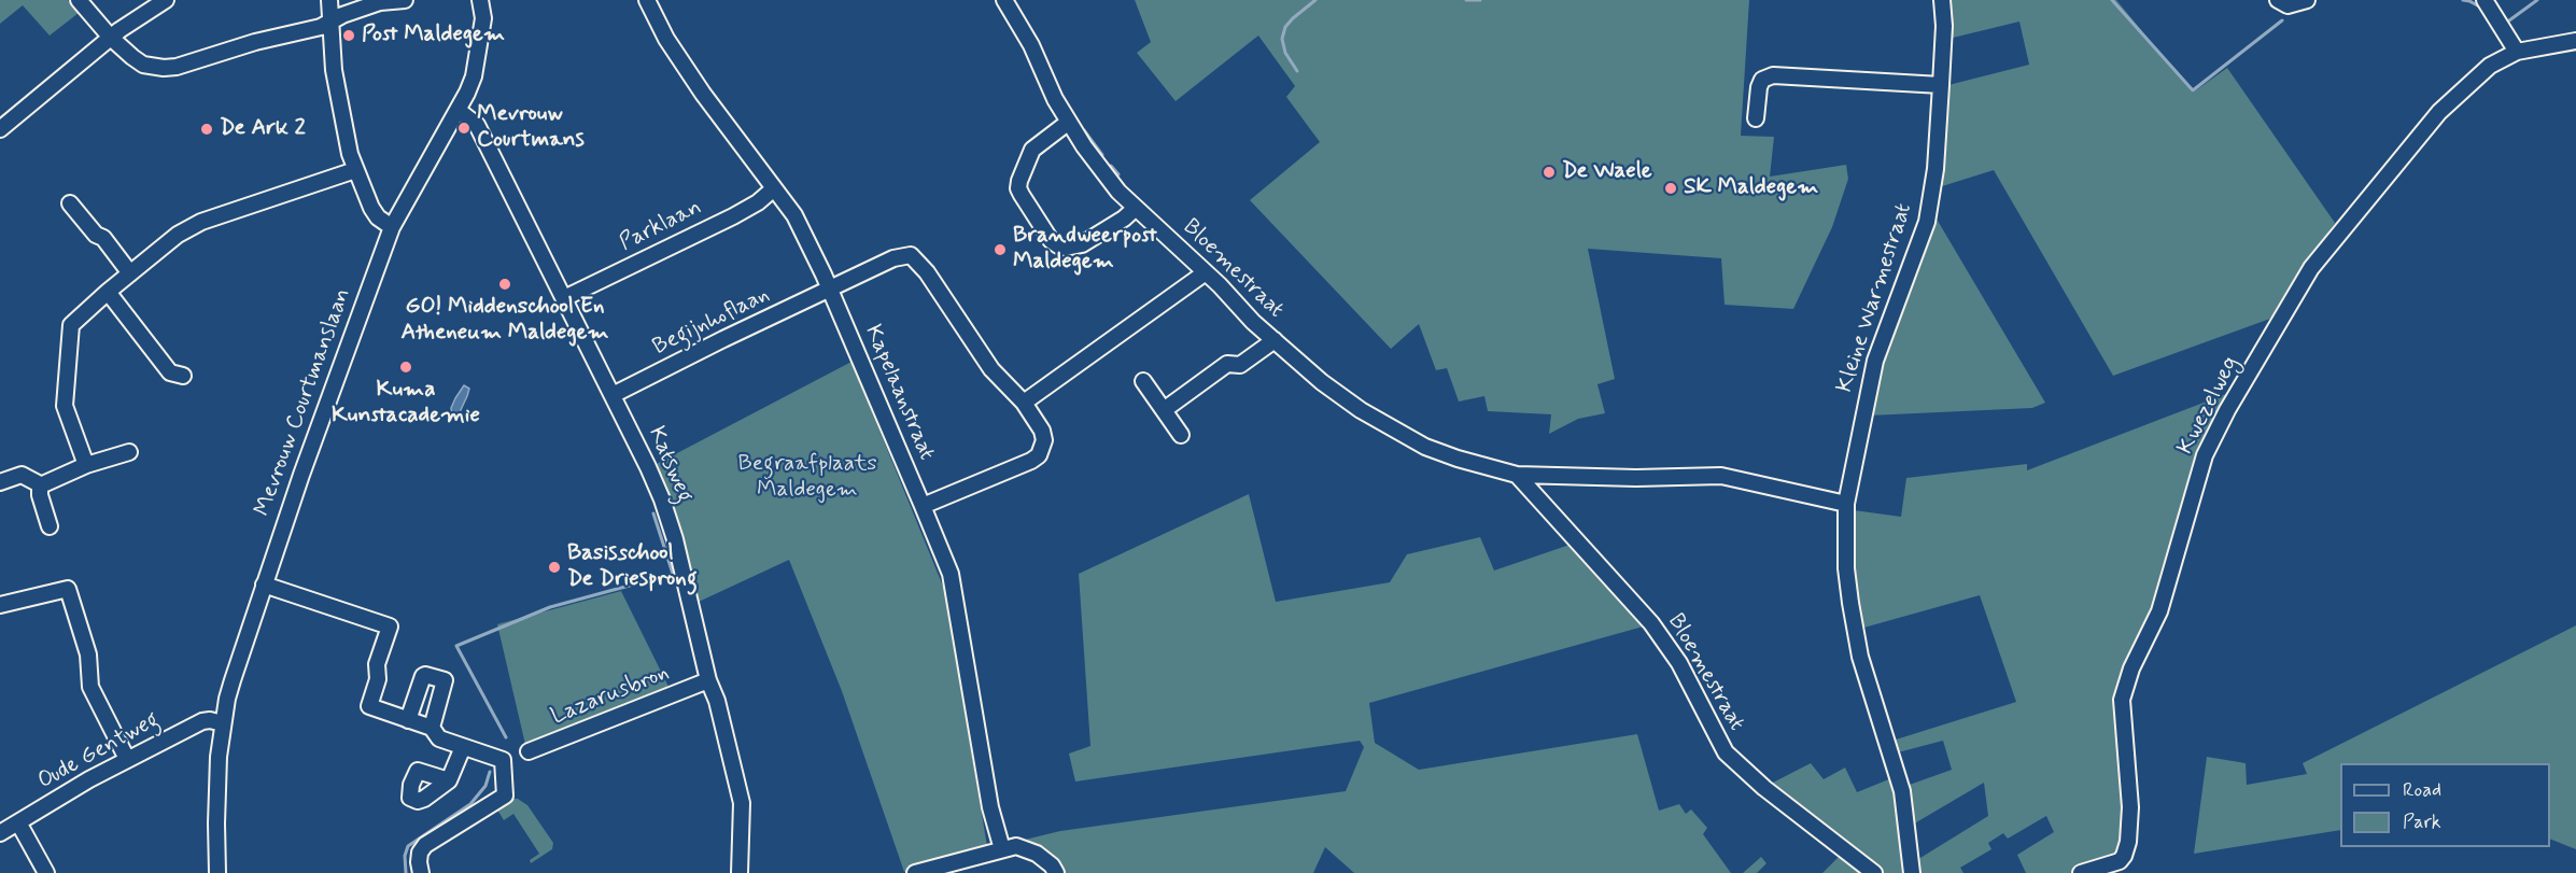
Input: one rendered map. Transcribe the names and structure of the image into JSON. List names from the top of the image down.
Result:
{
  "streets": {
    "street": [
      "Parklaan",
      "Bloemestraat",
      "Kleine Warmestraat",
      "Begijnhoflaan",
      "Kapelaanstraat",
      "Mevrouw Courtmanslaan",
      "Kwezelweg",
      "Katsweg",
      "Lazarusbron",
      "Oude Gentweg"
    ]
  },
  "crossings": [
    ["Parklaan", "Kapelaanstraat"],
    ["Parklaan", "Katsweg"],
    ["Bloemestraat", "Kleine Warmestraat"],
    ["Begijnhoflaan", "Kapelaanstraat"],
    ["Begijnhoflaan", "Katsweg"],
    ["Mevrouw Courtmanslaan", "Katsweg"],
    ["Mevrouw Courtmanslaan", "Oude Gentweg"],
    ["Katsweg", "Lazarusbron"]
  ],
  "parks": ["Begraafplaats Maldegem"],
  "places": [
    "Post Maldegem",
    "Mevrouw Courtmans",
    "De Ark 2",
    "De Waele",
    "SK Maldegem",
    "Brandweerpost Maldegem",
    "GO! Middenschool En Atheneum Maldegem",
    "Kuma Kunstacademie",
    "Basisschool De Driesprong"
  ],
  "legend": ["Road", "Park"]
}
